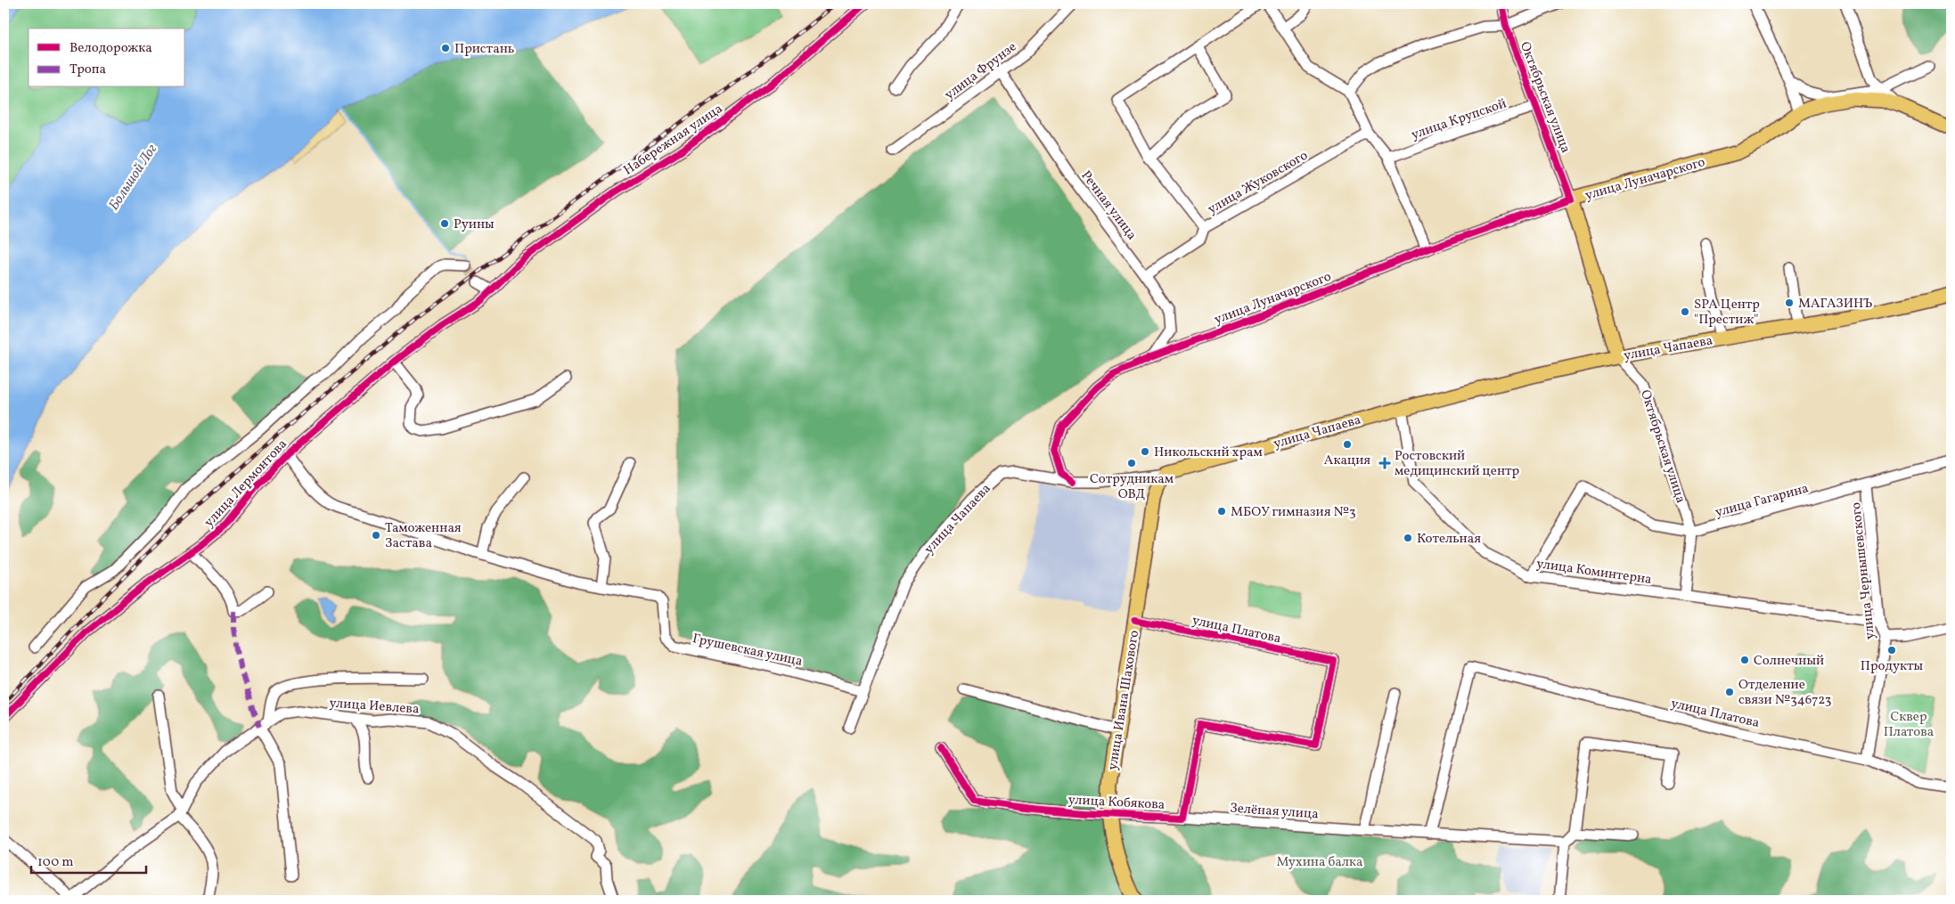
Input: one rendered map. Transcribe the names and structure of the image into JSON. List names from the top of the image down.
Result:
{
  "streets": {
    "main road": [
      "Октябрьская улица",
      "улица Луначарского",
      "улица Чапаева",
      "улица Ивана Шахового"
    ],
    "street": [
      "улица Фрунзе",
      "улица Крупской",
      "Набережная улица",
      "улица Жуковского",
      "Речная улица",
      "улица Лермонтова",
      "улица Гагарина",
      "улица Коминтерна",
      "улица Чернышевского",
      "улица Платова",
      "Грушевская улица",
      "улица Иевлева",
      "улица Кобякова",
      "Зелёная улица"
    ]
  },
  "crossings": [
    ["улица Фрунзе", "Речная улица"],
    ["Октябрьская улица", "улица Крупской"],
    ["Октябрьская улица", "улица Луначарского"],
    ["Октябрьская улица", "улица Чапаева"],
    ["Октябрьская улица", "улица Гагарина"],
    ["Октябрьская улица", "улица Коминтерна"],
    ["Набережная улица", "улица Лермонтова"],
    ["улица Луначарского", "Речная улица"],
    ["улица Луначарского", "улица Чапаева"],
    ["улица Жуковского", "Речная улица"],
    ["улица Чапаева", "улица Коминтерна"],
    ["улица Чапаева", "Грушевская улица"],
    ["улица Чапаева", "улица Ивана Шахового"],
    ["улица Лермонтова", "Грушевская улица"],
    ["улица Гагарина", "улица Коминтерна"],
    ["улица Гагарина", "улица Чернышевского"],
    ["улица Коминтерна", "улица Чернышевского"],
    ["улица Чернышевского", "улица Платова"],
    ["улица Платова", "улица Ивана Шахового"],
    ["улица Платова", "улица Кобякова"],
    ["улица Платова", "Зелёная улица"],
    ["улица Ивана Шахового", "улица Кобякова"],
    ["улица Кобякова", "Зелёная улица"]
  ],
  "water": ["Большой Лог"],
  "parks": ["Сквер Платова", "Мухина балка"],
  "places": {
    "other": [
      "Пристань",
      "Руины",
      "МАГАЗИНЪ",
      "SPA Центр \"Престиж\"",
      "Акация",
      "Никольский храм",
      "Сотрудникам ОВД",
      "МБОУ гимназия №3",
      "Таможенная Застава",
      "Котельная",
      "Продукты",
      "Солнечный",
      "Отделение связи №346723"
    ],
    "health": ["Ростовский медицинский центр"]
  },
  "legend": ["Велодорожка", "Тропа"],
  "scale_bar": "100 m"
}
